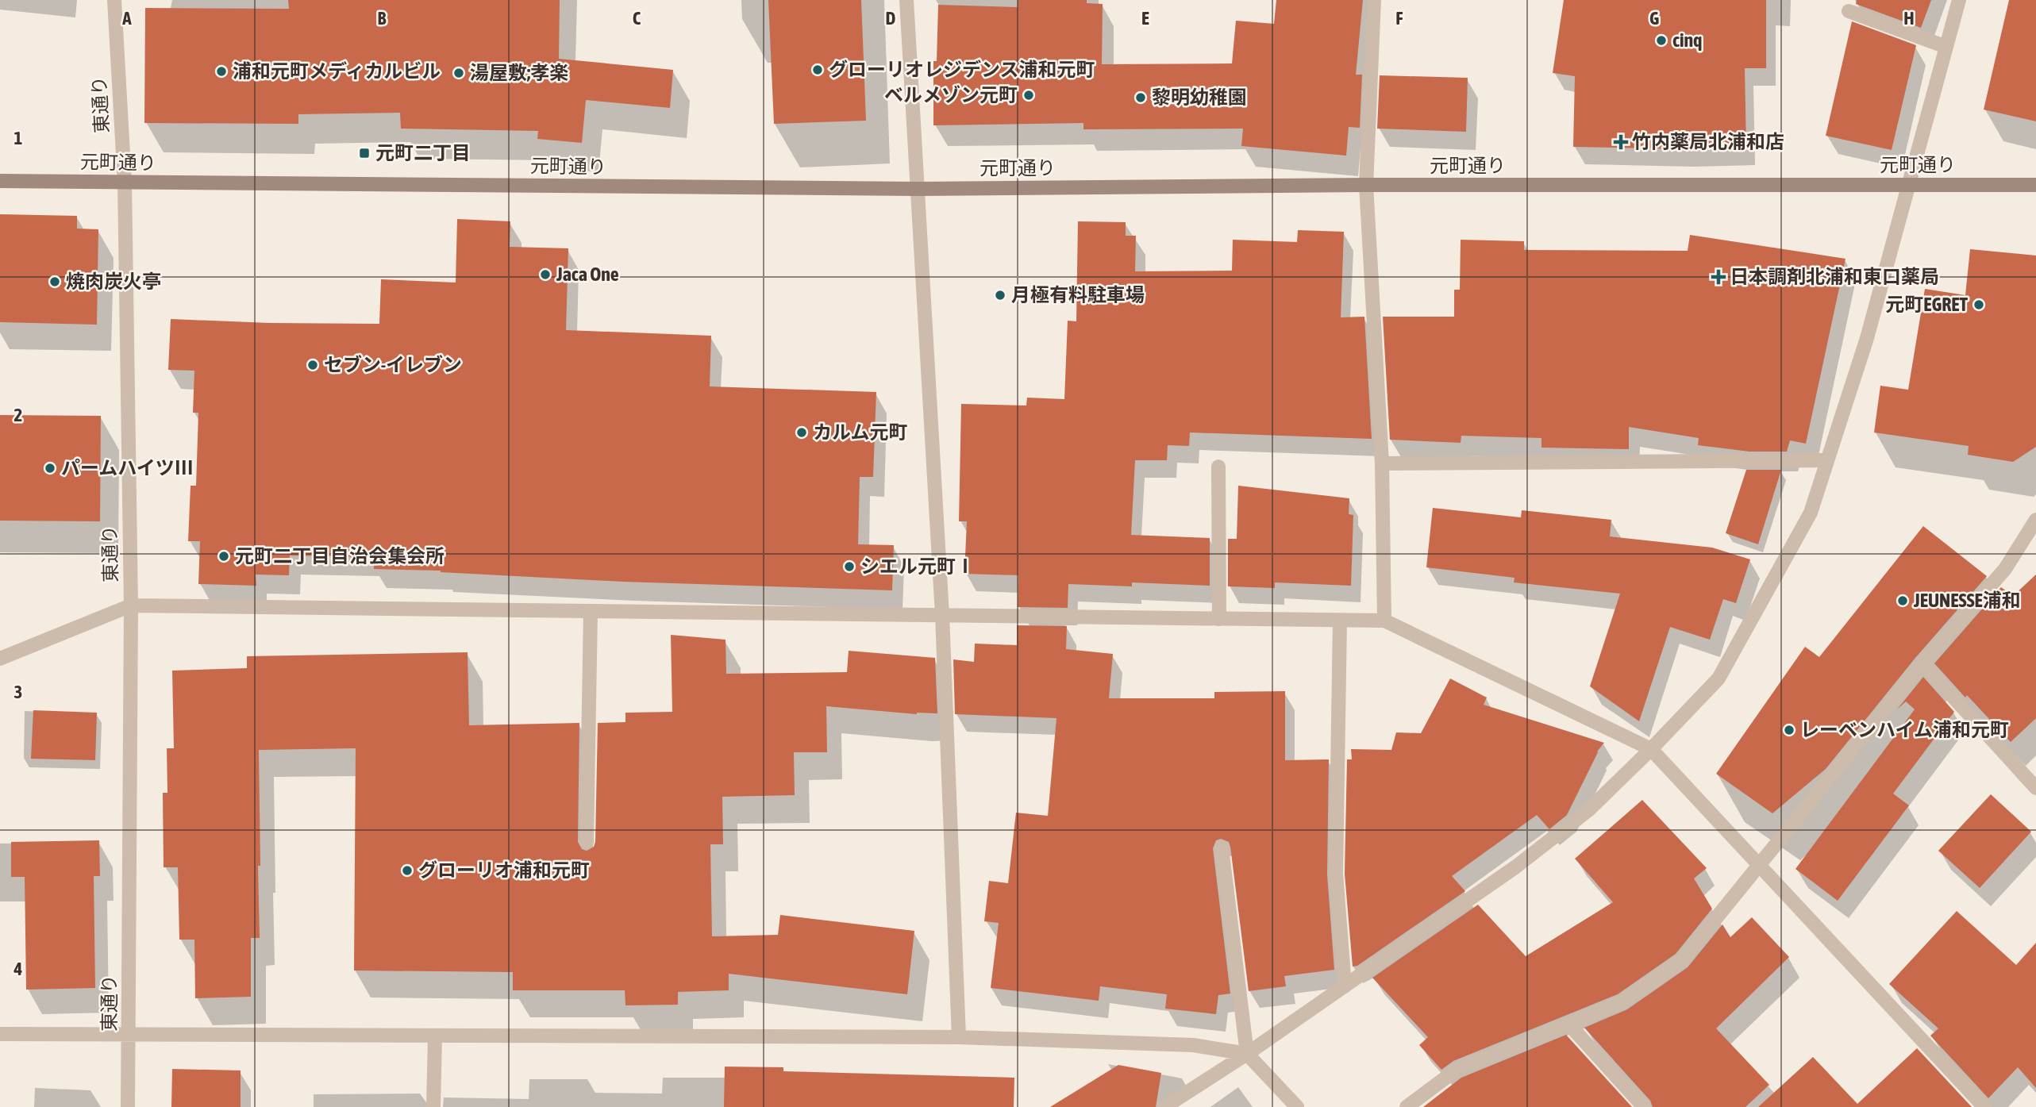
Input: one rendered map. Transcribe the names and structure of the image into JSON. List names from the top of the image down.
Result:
{
  "streets": {
    "street": ["東通り", "元町通り"]
  },
  "crossings": [
    ["東通り", "元町通り"]
  ],
  "places": {
    "other": [
      "cinq",
      "グローリオレジデンス浦和元町",
      "浦和元町メディカルビル",
      "湯屋敷;孝楽",
      "ベルメゾン元町",
      "黎明幼稚園",
      "Jaca One",
      "焼肉炭火亭",
      "月極有料駐車場",
      "元町EGRET",
      "セブン-イレブン",
      "カルム元町",
      "パームハイツⅢ",
      "元町二丁目自治会集会所",
      "シエル元町Ⅰ",
      "JEUNESSE浦和",
      "レーベンハイム浦和元町",
      "グローリオ浦和元町"
    ],
    "health": ["竹内薬局北浦和店", "日本調剤北浦和東口薬局"],
    "transit": ["元町二丁目"]
  },
  "grid": {
    "columns": [
      "A",
      "B",
      "C",
      "D",
      "E",
      "F",
      "G",
      "H"
    ],
    "rows": [
      "1",
      "2",
      "3",
      "4"
    ]
  }
}
